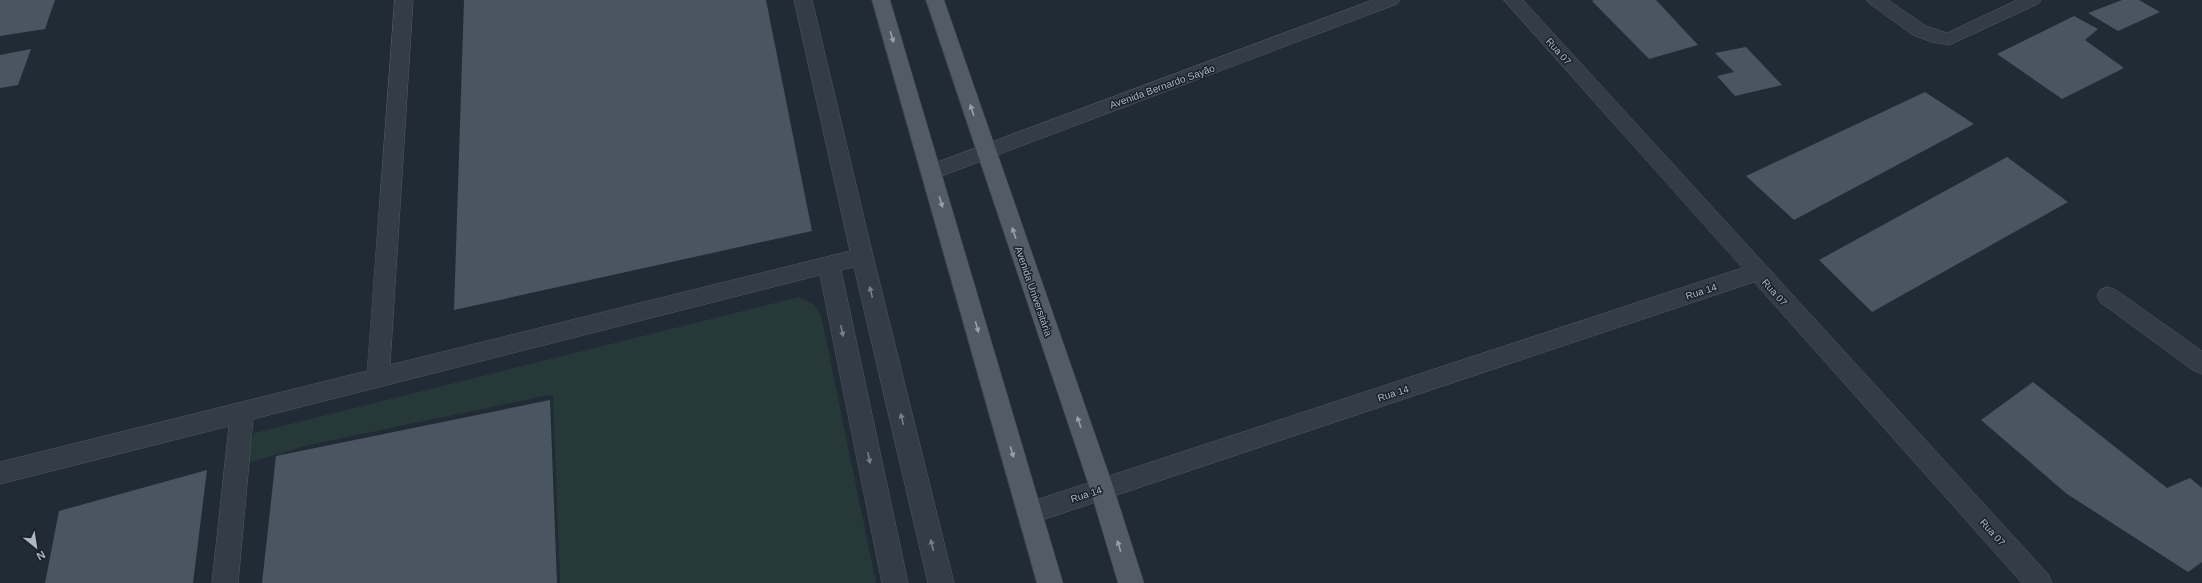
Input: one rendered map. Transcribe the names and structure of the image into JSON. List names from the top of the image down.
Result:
{
  "streets": {
    "main road": ["Avenida Universitária"],
    "street": ["Rua 07", "Avenida Bernardo Sayão", "Rua 14"]
  },
  "crossings": [
    ["Rua 07", "Rua 14"],
    ["Avenida Bernardo Sayão", "Avenida Universitária"],
    ["Avenida Universitária", "Rua 14"]
  ],
  "north": "bottom right"
}
